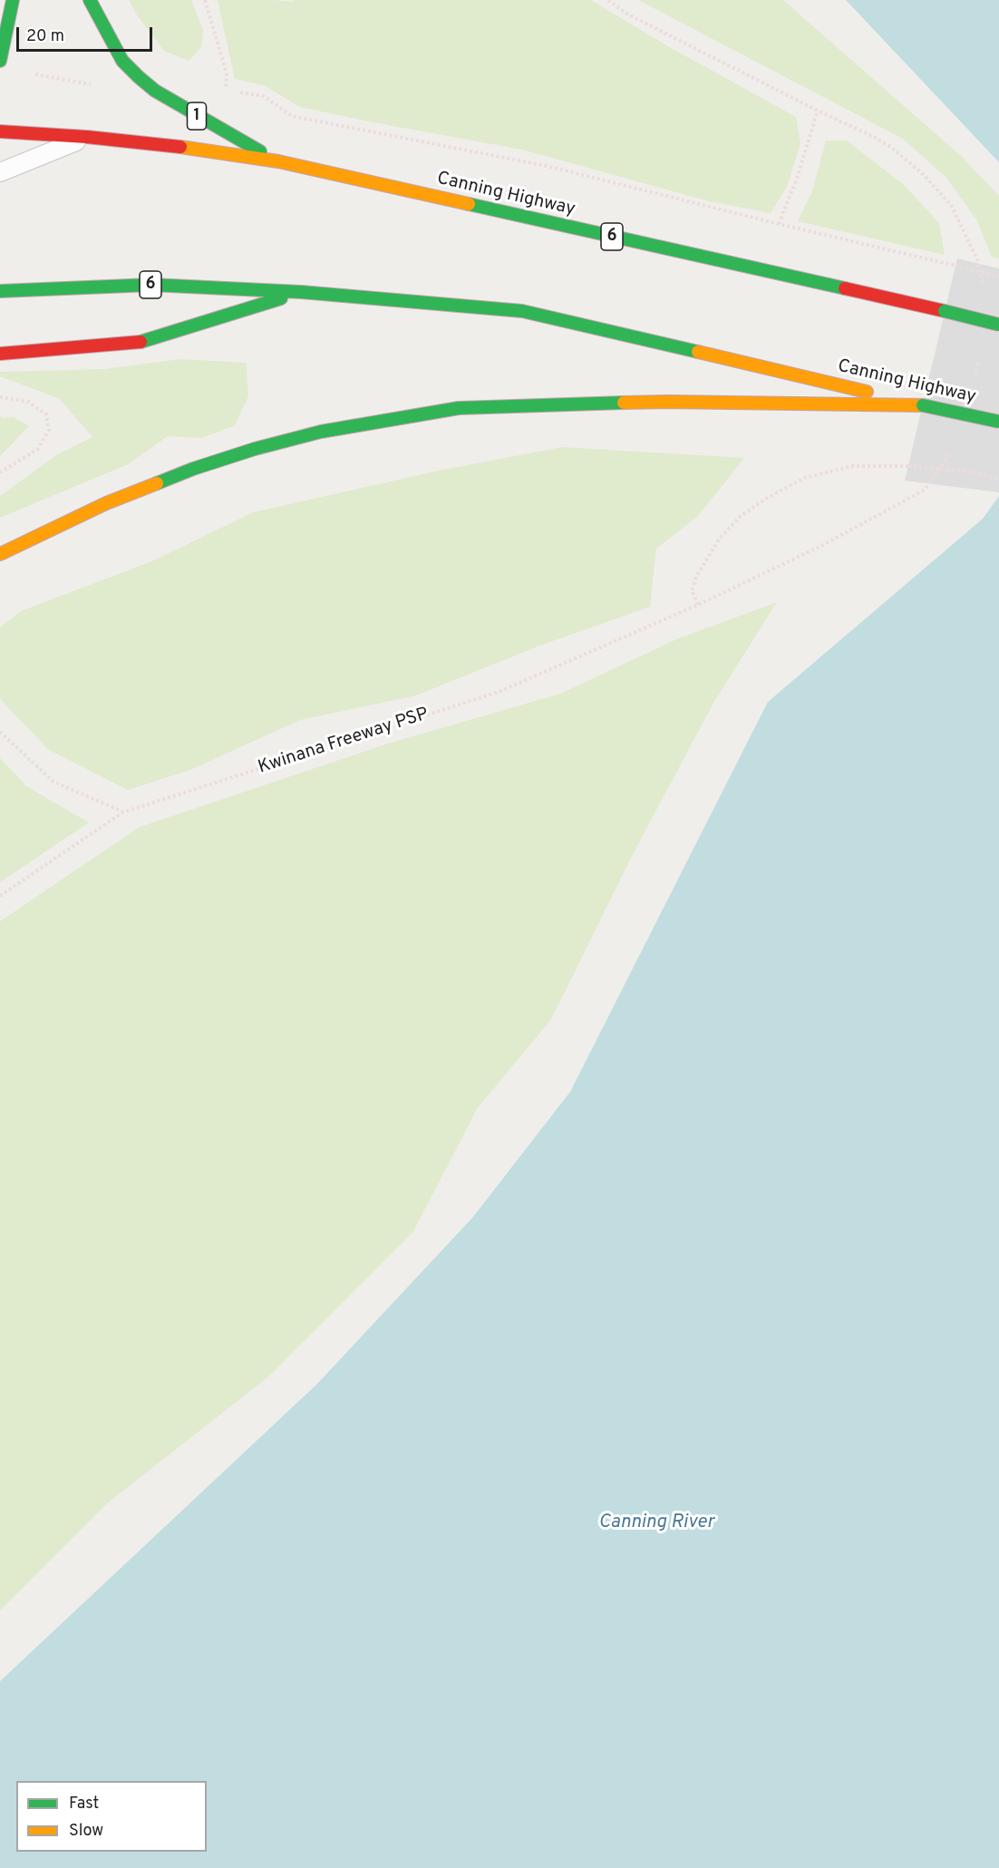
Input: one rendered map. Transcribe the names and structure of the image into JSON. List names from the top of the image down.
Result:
{
  "streets": {
    "highway": ["1", "Canning Highway", "6"],
    "path": ["Kwinana Freeway PSP"]
  },
  "crossings": [
    ["1", "Canning Highway"]
  ],
  "water": ["Canning River"],
  "legend": ["Fast", "Slow"],
  "scale_bar": "20 m"
}
